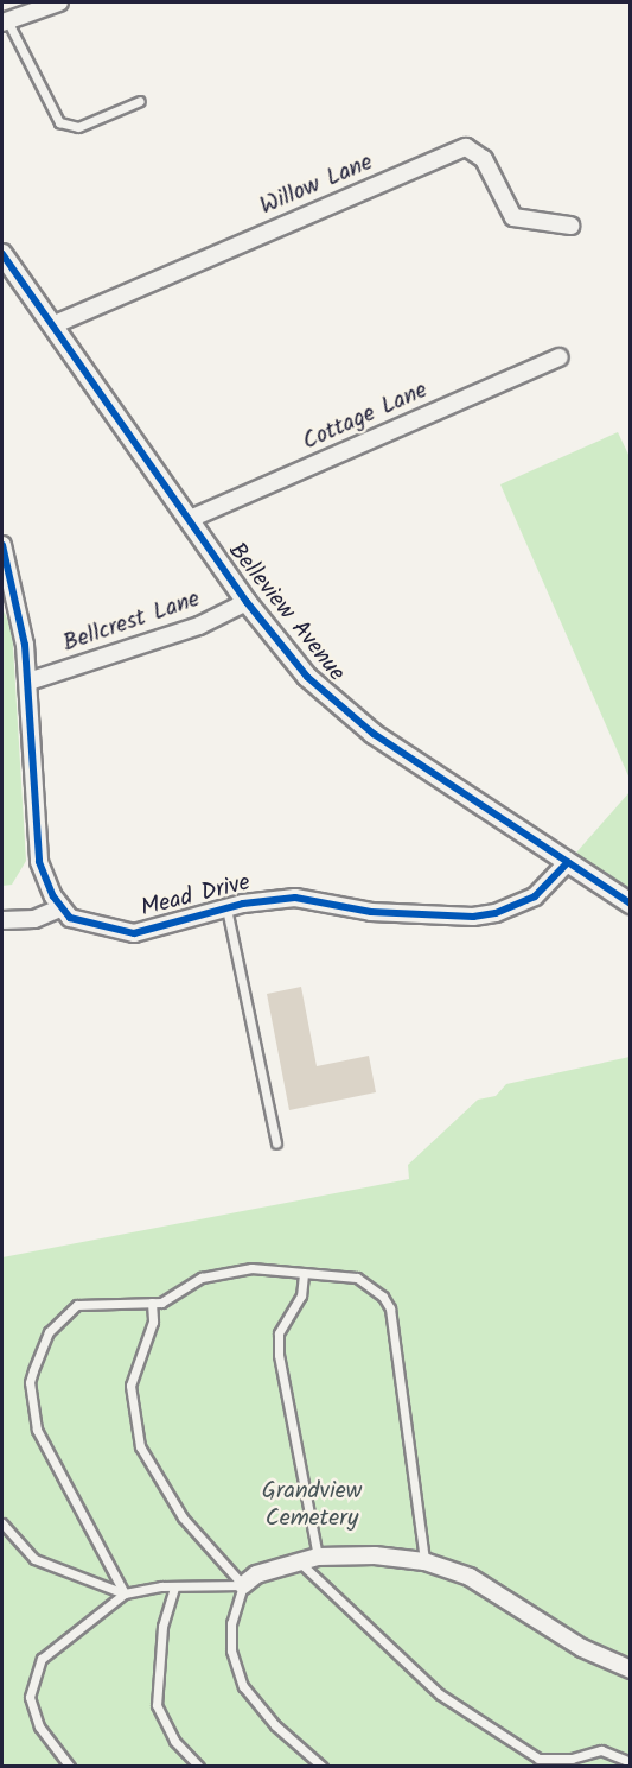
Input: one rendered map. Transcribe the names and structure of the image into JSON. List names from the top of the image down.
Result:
{
  "streets": {
    "street": [
      "Willow Lane",
      "Cottage Lane",
      "Belleview Avenue",
      "Bellcrest Lane",
      "Mead Drive"
    ]
  },
  "crossings": [
    ["Willow Lane", "Belleview Avenue"],
    ["Cottage Lane", "Belleview Avenue"],
    ["Belleview Avenue", "Bellcrest Lane"],
    ["Belleview Avenue", "Mead Drive"]
  ],
  "parks": ["Grandview Cemetery"]
}
